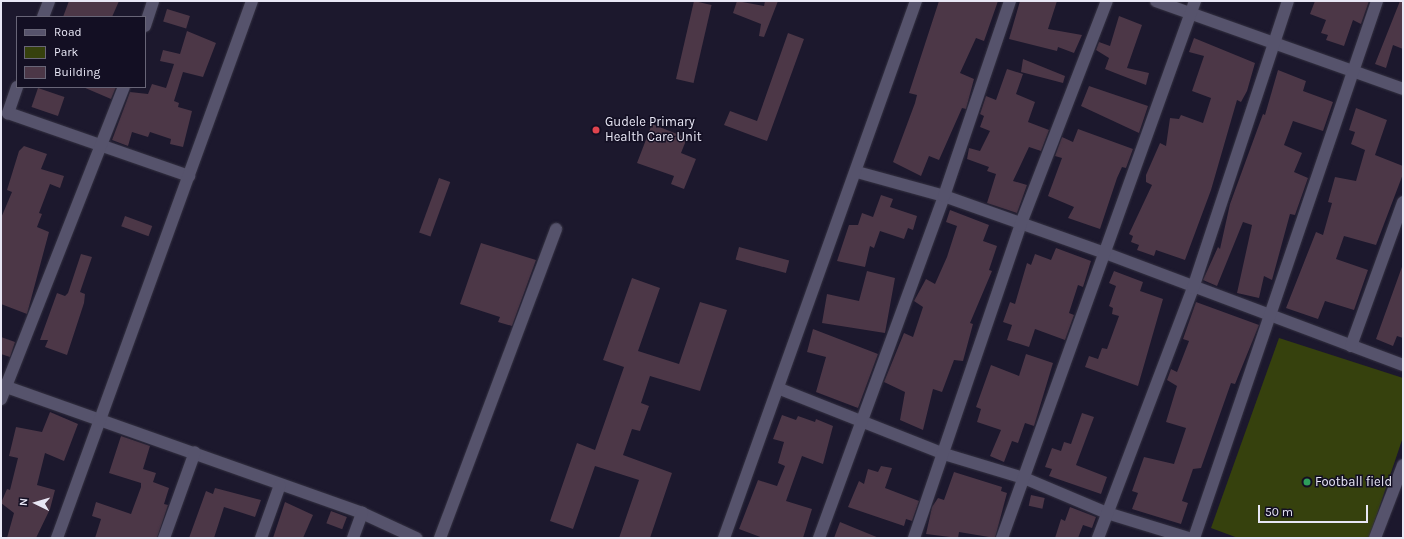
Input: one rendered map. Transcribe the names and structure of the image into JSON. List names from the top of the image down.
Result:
{
  "places": ["Gudele Primary Health Care Unit", "Football field"],
  "legend": ["Road", "Park", "Building"],
  "scale_bar": "50 m",
  "north": "left"
}
